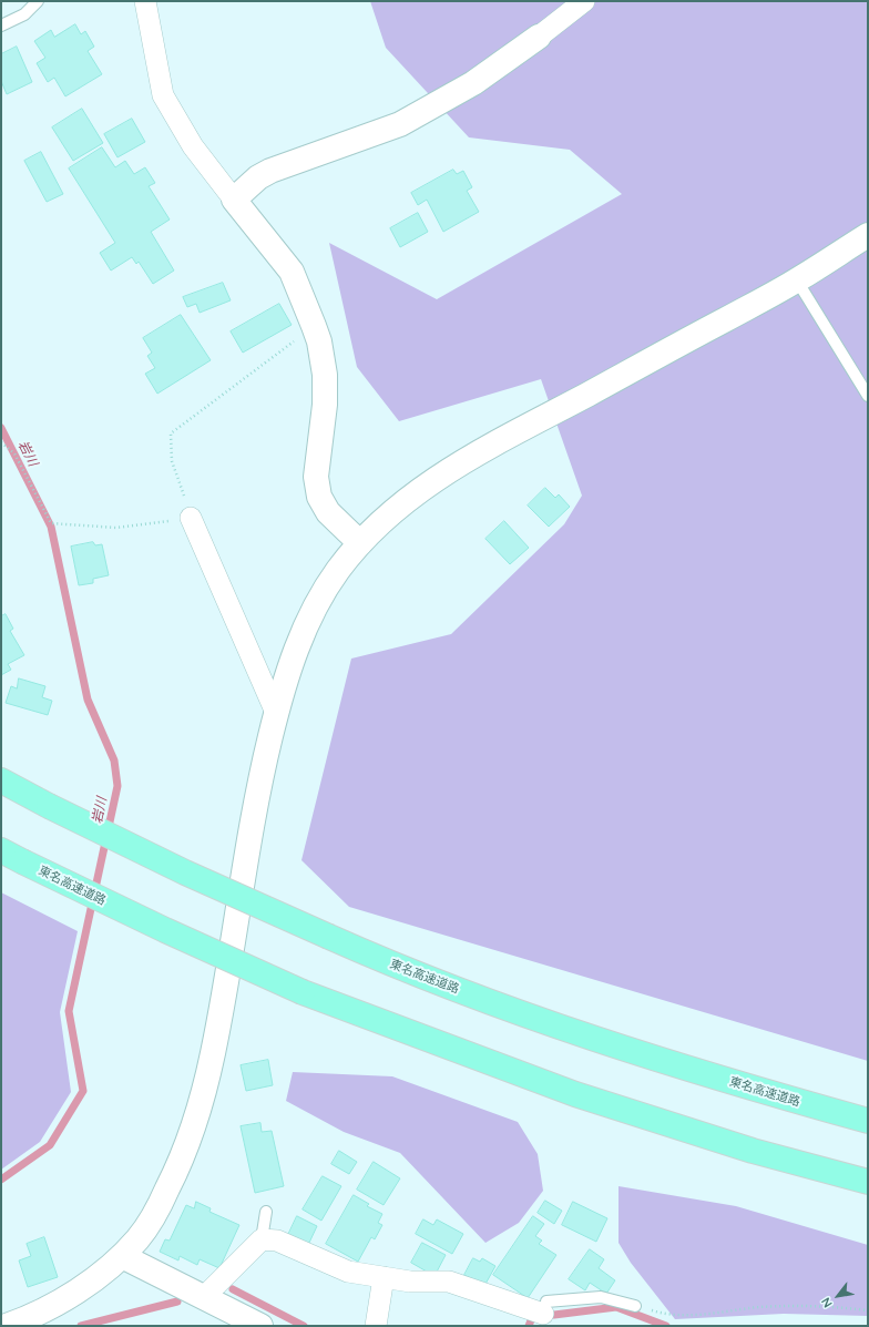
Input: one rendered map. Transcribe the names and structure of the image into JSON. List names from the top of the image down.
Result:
{
  "streets": {
    "highway": ["東名高速道路"]
  },
  "water": ["岩川"],
  "north": "bottom left"
}
